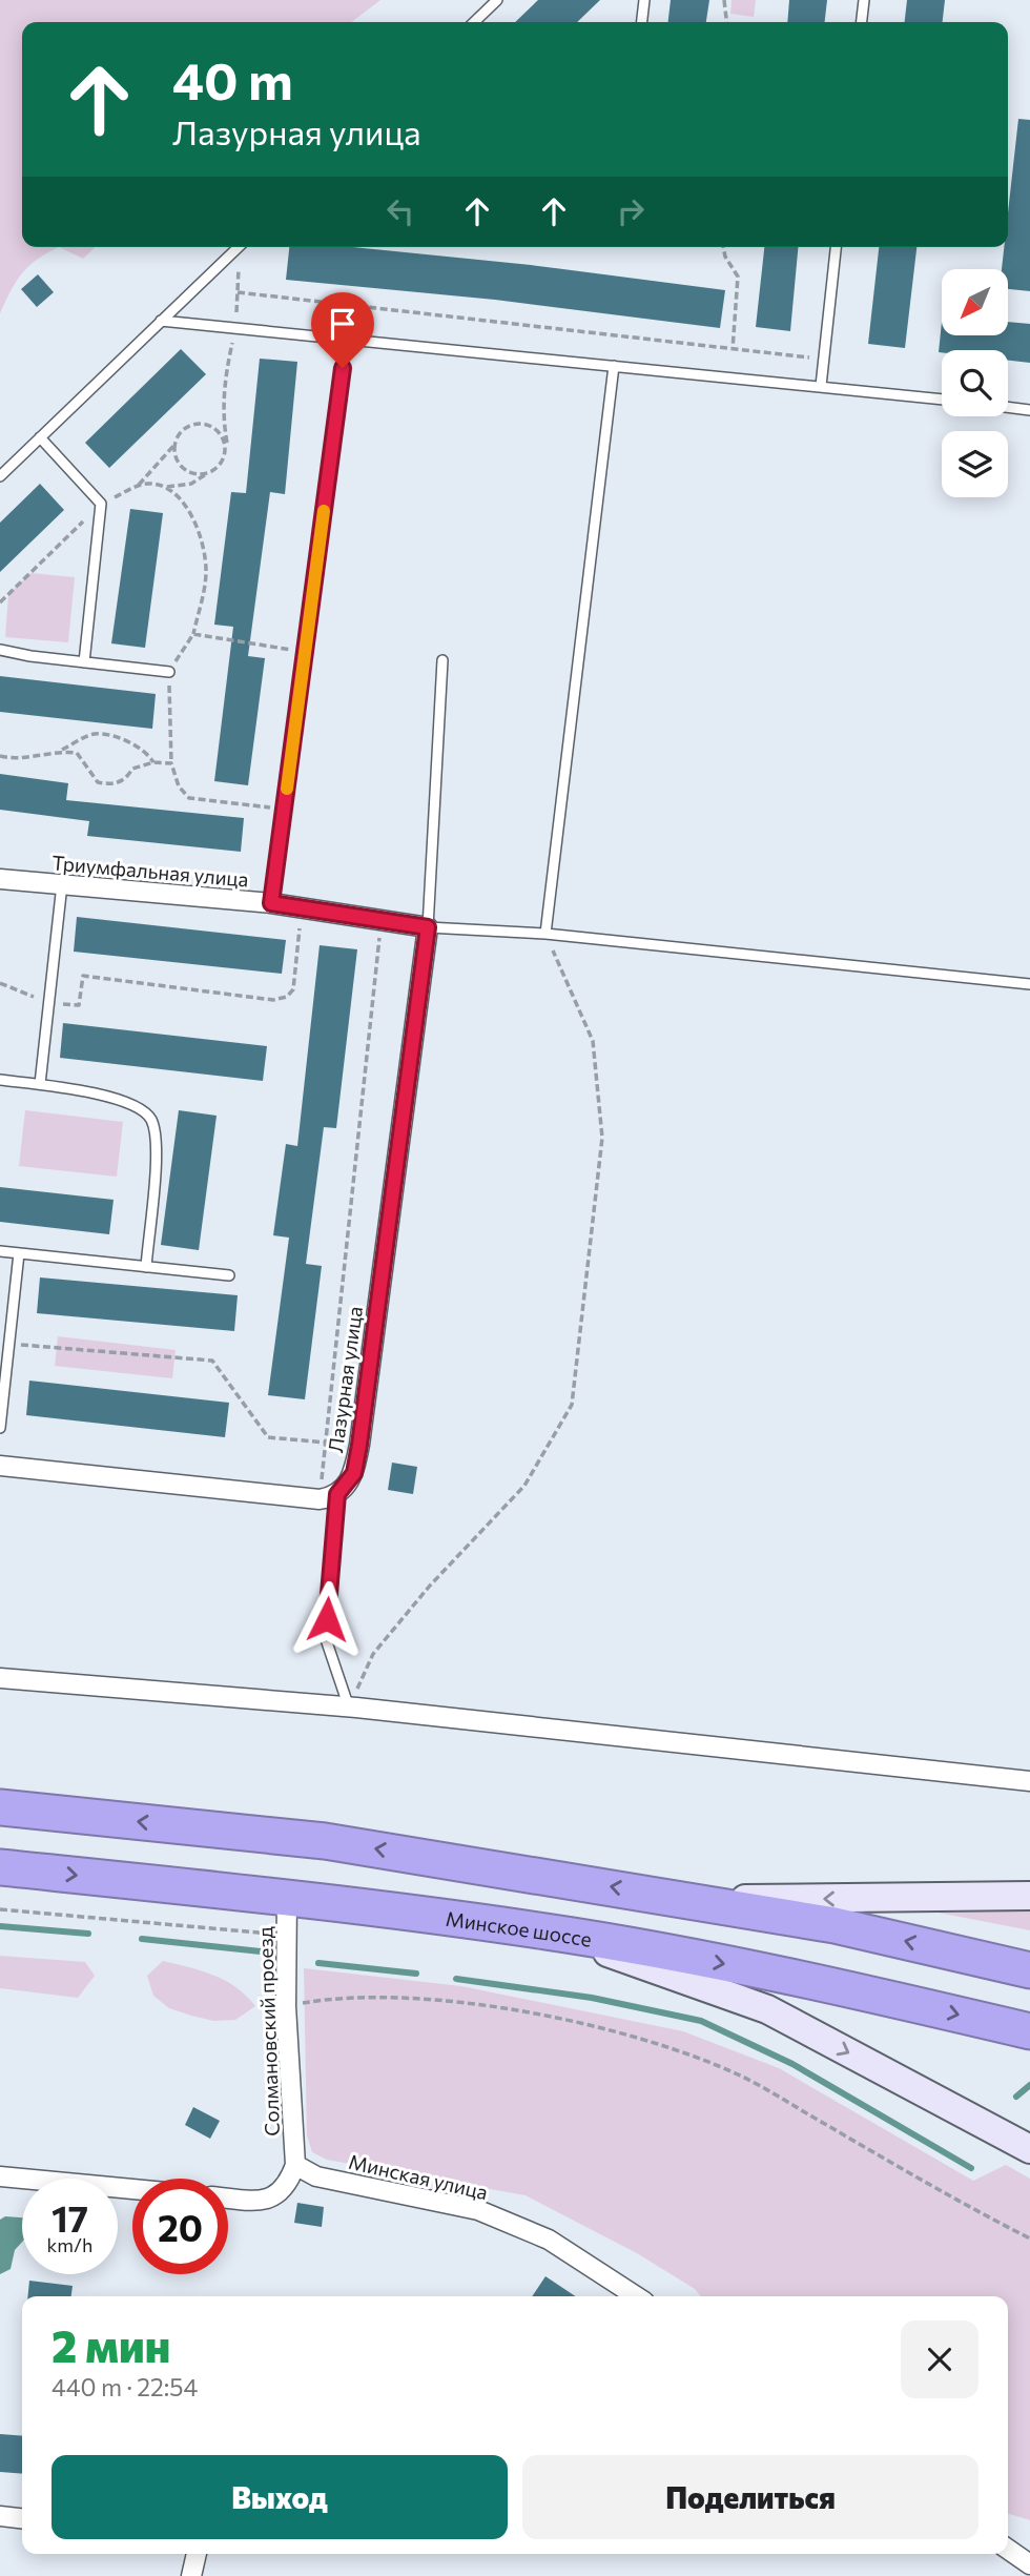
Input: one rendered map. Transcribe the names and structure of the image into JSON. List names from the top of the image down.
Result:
{
  "streets": {
    "highway": ["Минское шоссе"],
    "street": [
      "Триумфальная улица",
      "Лазурная улица",
      "Солмановский проезд",
      "Минская улица"
    ]
  },
  "crossings": [
    ["Триумфальная улица", "Лазурная улица"],
    ["Минское шоссе", "Солмановский проезд"],
    ["Солмановский проезд", "Минская улица"]
  ],
  "north": "bottom left",
  "page": {
    "turn": ["40 m", "Лазурная улица"],
    "speed": "17 km/h",
    "limit": "20",
    "heading": ["2 мин", "440 m · 22:54"],
    "buttons": ["Выход", "Поделиться"]
  }
}
